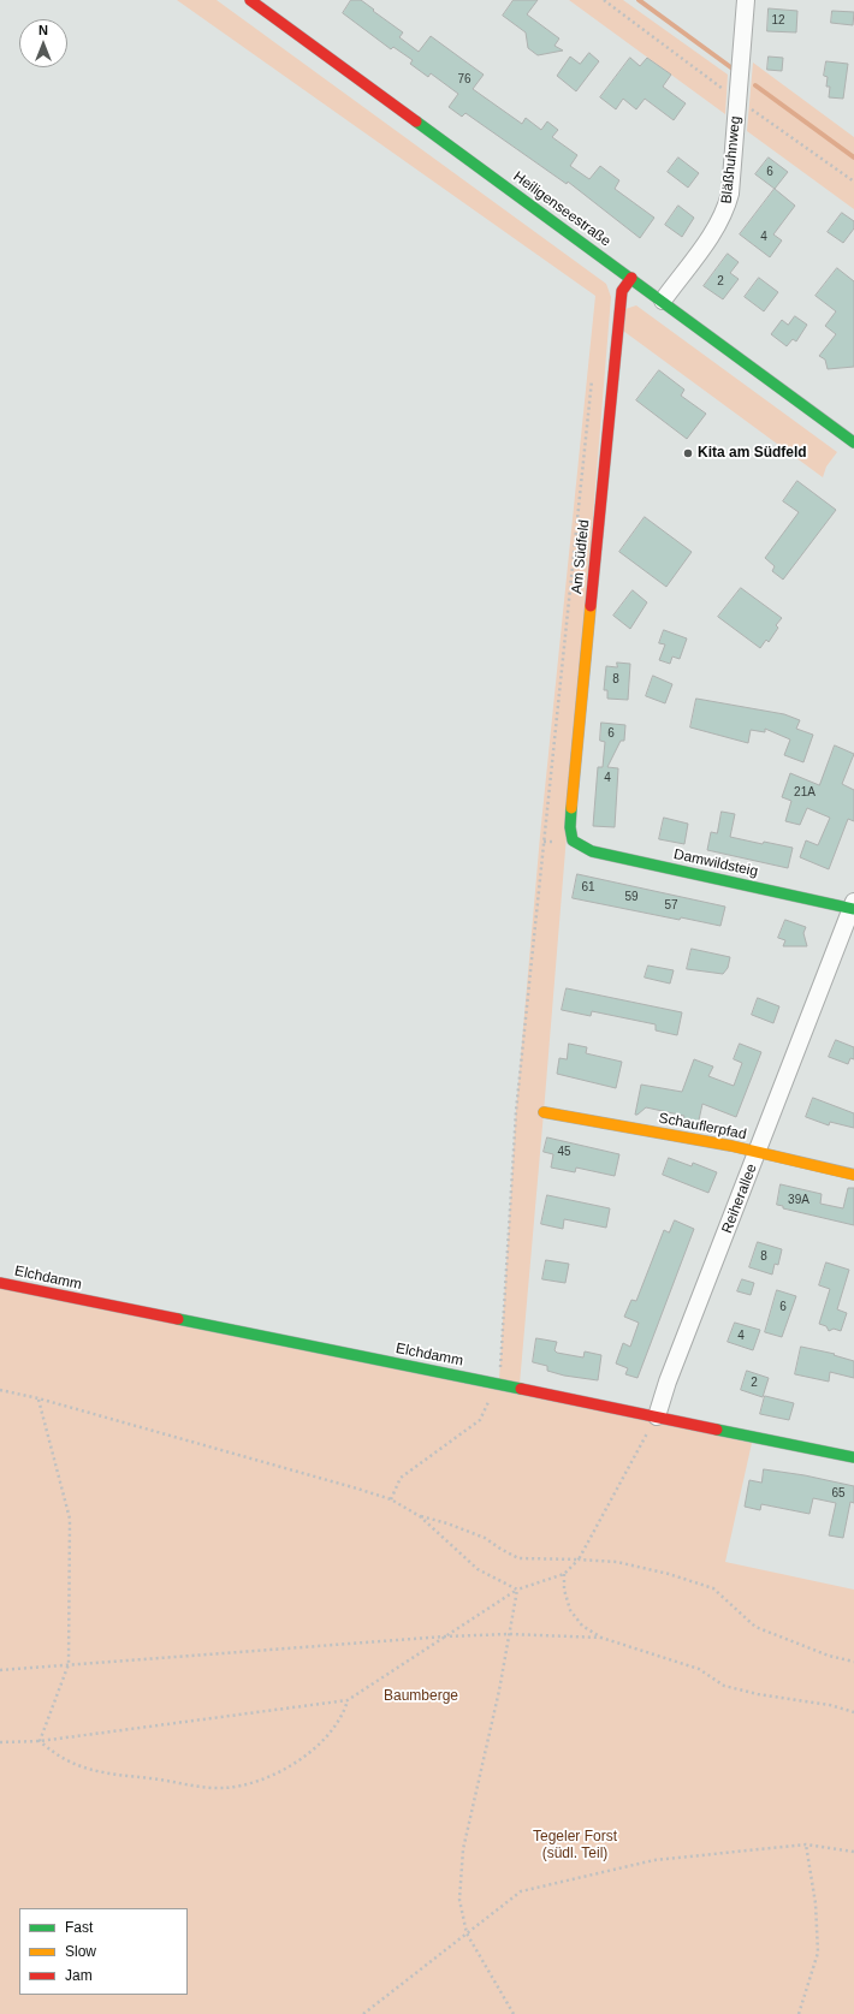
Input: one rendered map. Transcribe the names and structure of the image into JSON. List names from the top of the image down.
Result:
{
  "streets": {
    "street": [
      "Bläßhuhnweg",
      "Heiligenseestraße",
      "Am Südfeld",
      "Damwildsteig",
      "Schauflerpfad",
      "Reiherallee",
      "Elchdamm"
    ]
  },
  "crossings": [
    ["Bläßhuhnweg", "Heiligenseestraße"],
    ["Heiligenseestraße", "Am Südfeld"],
    ["Am Südfeld", "Damwildsteig"],
    ["Damwildsteig", "Reiherallee"],
    ["Schauflerpfad", "Reiherallee"],
    ["Reiherallee", "Elchdamm"]
  ],
  "parks": ["Baumberge", "Tegeler Forst (südl. Teil)"],
  "places": ["Kita am Südfeld"],
  "house_numbers": [
    "12",
    "76",
    "6",
    "4",
    "2",
    "8",
    "6",
    "4",
    "21A",
    "61",
    "59",
    "57",
    "45",
    "39A",
    "8",
    "6",
    "4",
    "2",
    "65"
  ],
  "legend": ["Fast", "Slow", "Jam"],
  "north": "top"
}
